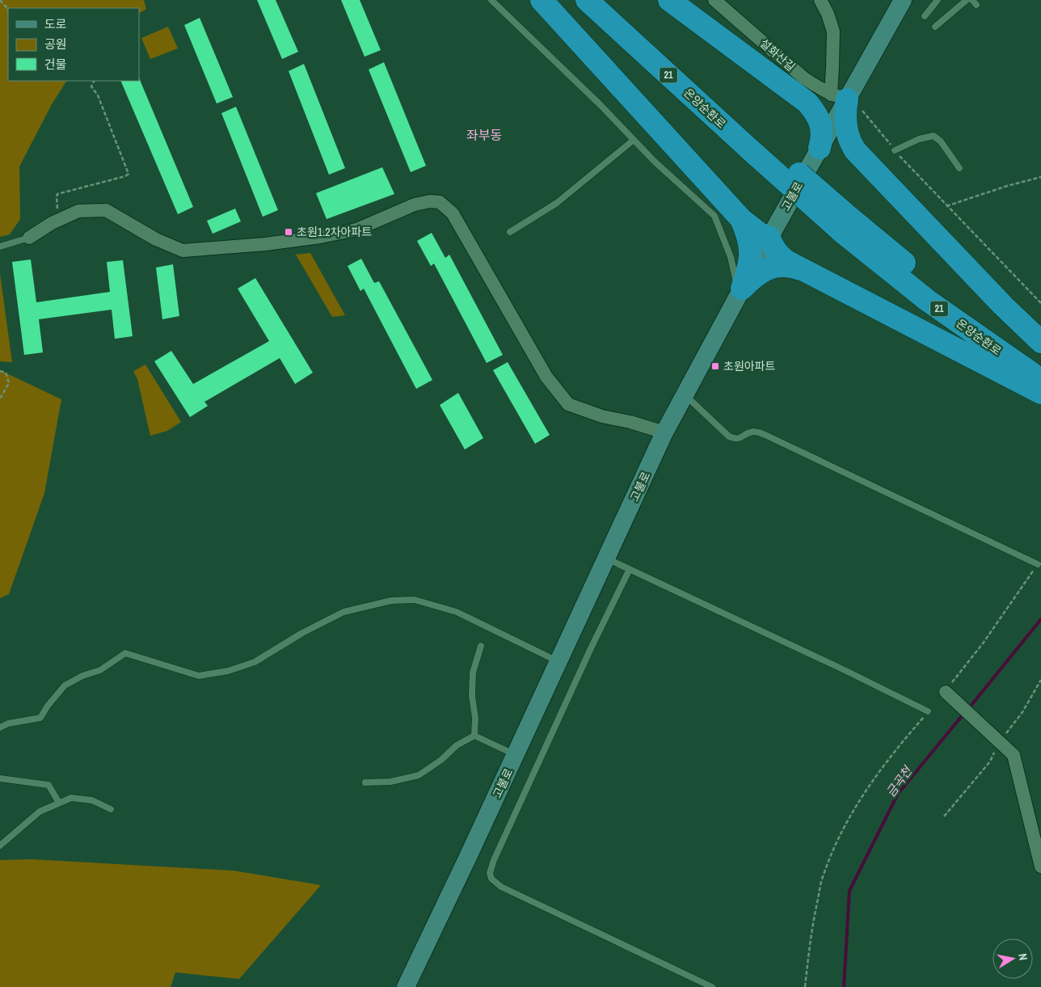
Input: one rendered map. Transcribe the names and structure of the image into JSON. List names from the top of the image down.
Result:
{
  "streets": {
    "highway": ["21", "온양순환로"],
    "main road": ["고불로"],
    "street": ["설화산길"]
  },
  "crossings": [
    ["설화산길", "고불로"],
    ["21", "온양순환로"]
  ],
  "districts": ["좌부동"],
  "water": ["금곡천"],
  "places": {
    "transit": ["초원1.2차아파트", "초원아파트"]
  },
  "legend": ["도로", "공원", "건물"],
  "north": "right"
}
